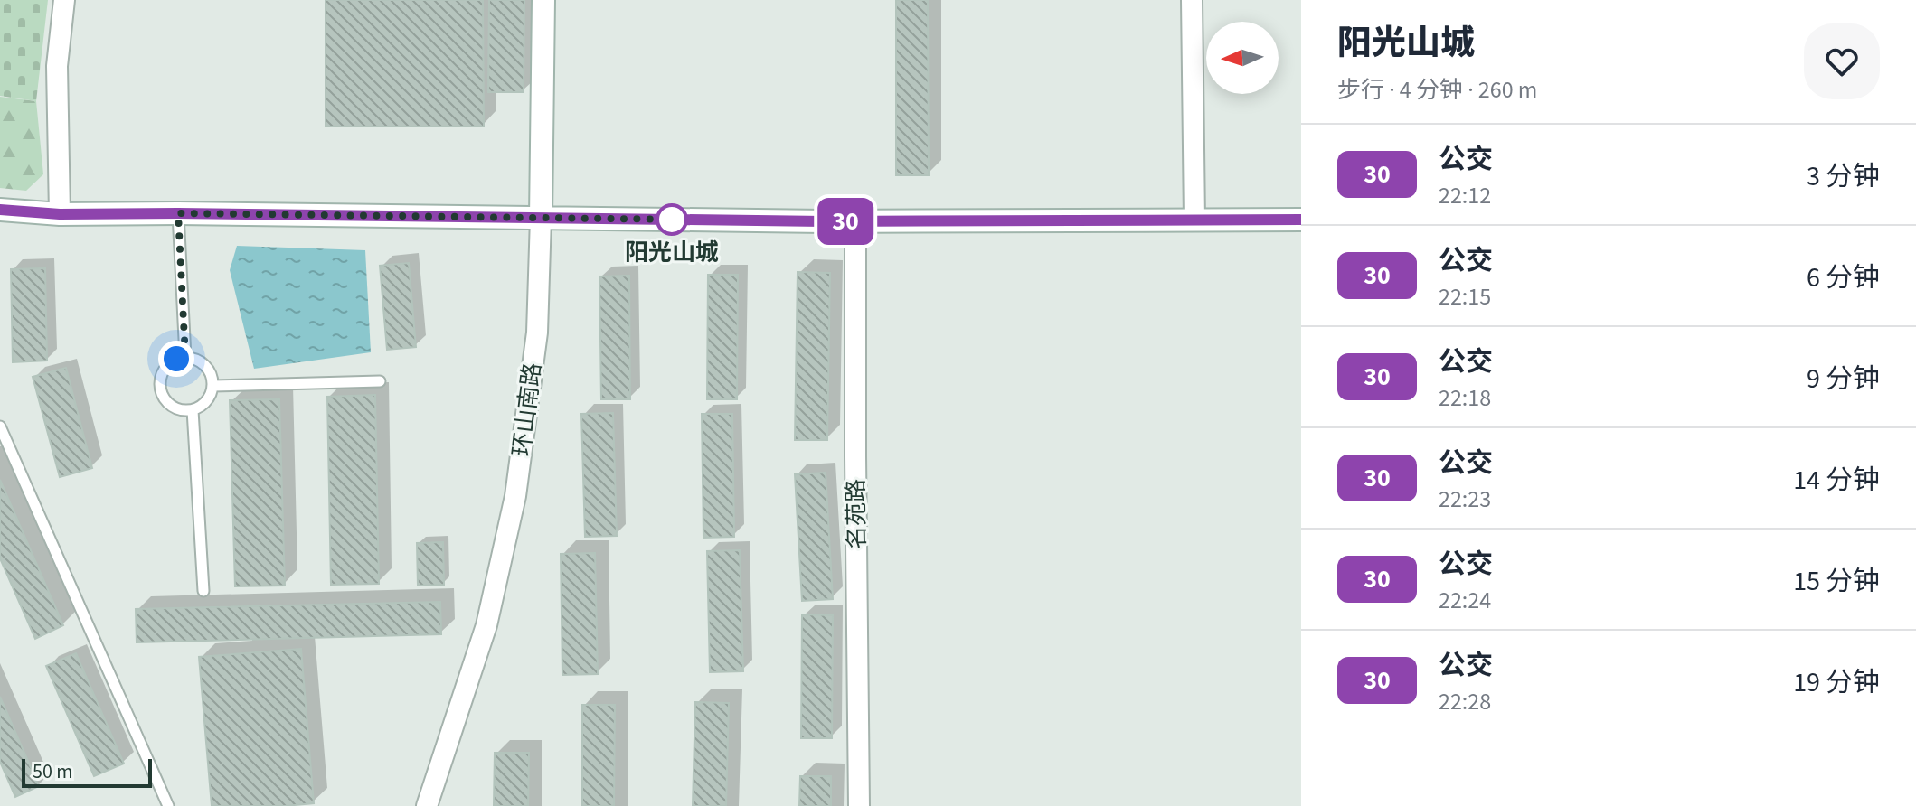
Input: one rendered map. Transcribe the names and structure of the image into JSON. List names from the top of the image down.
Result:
{
  "streets": {
    "main road": ["环山南路"],
    "street": ["名苑路"]
  },
  "places": ["阳光山城"],
  "lines": ["bus line 30"],
  "scale_bar": "50 m",
  "north": "left",
  "page": {
    "on_map": "30",
    "heading": ["阳光山城", "步行 · 4 分钟 · 260 m"],
    "list": [
      {
        "mark": "30",
        "name": "公交",
        "note": "22:12",
        "value": "3 分钟"
      },
      {
        "mark": "30",
        "name": "公交",
        "note": "22:15",
        "value": "6 分钟"
      },
      {
        "mark": "30",
        "name": "公交",
        "note": "22:18",
        "value": "9 分钟"
      },
      {
        "mark": "30",
        "name": "公交",
        "note": "22:23",
        "value": "14 分钟"
      },
      {
        "mark": "30",
        "name": "公交",
        "note": "22:24",
        "value": "15 分钟"
      },
      {
        "mark": "30",
        "name": "公交",
        "note": "22:28",
        "value": "19 分钟"
      }
    ],
    "scale": "50 m"
  }
}
